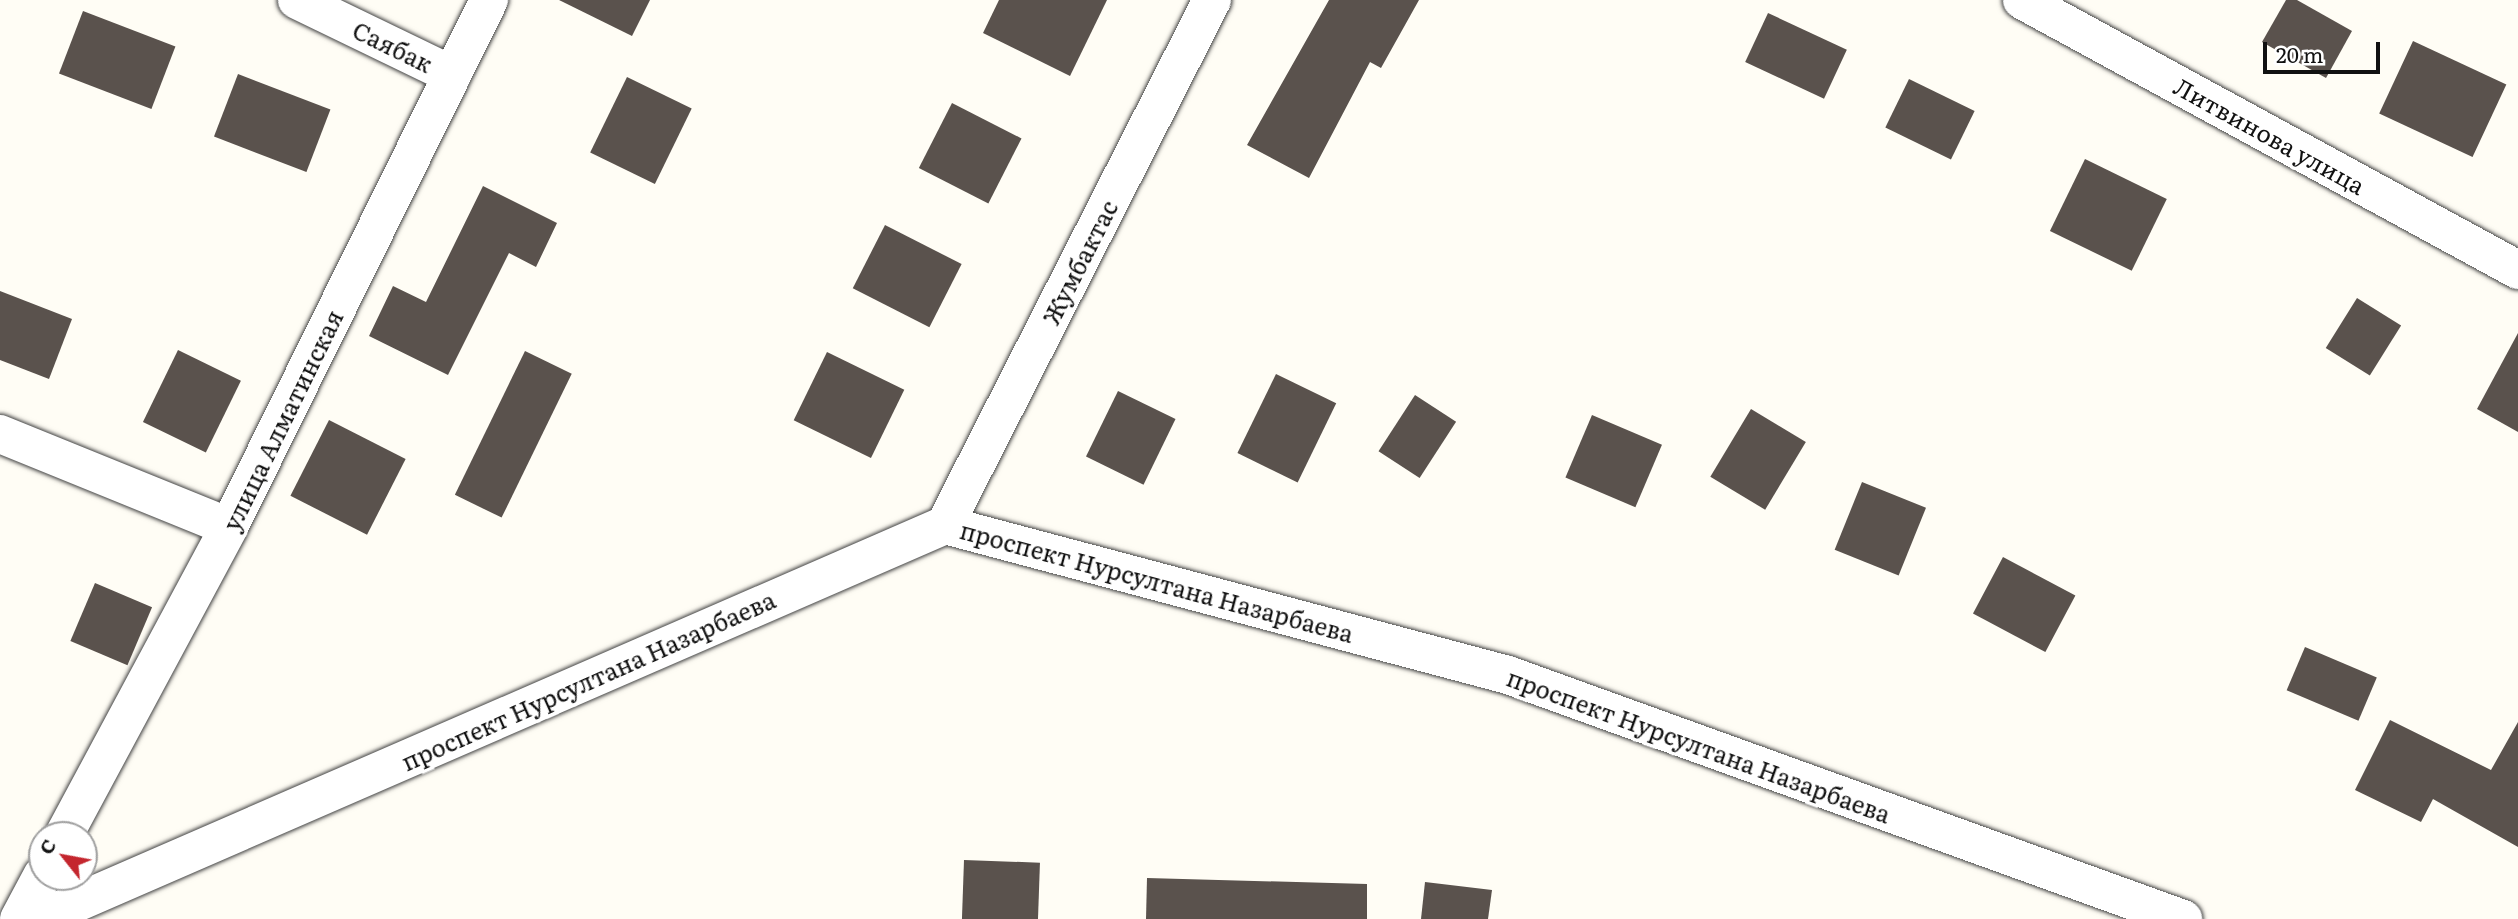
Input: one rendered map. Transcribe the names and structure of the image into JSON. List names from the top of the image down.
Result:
{
  "streets": {
    "street": [
      "Саябак",
      "Литвинова улица",
      "Жумбактас",
      "улица Алматинская",
      "проспект Нурсултана Назарбаева"
    ]
  },
  "crossings": [
    ["Саябак", "улица Алматинская"],
    ["Жумбактас", "проспект Нурсултана Назарбаева"]
  ],
  "scale_bar": "20 m",
  "north": "top left"
}
